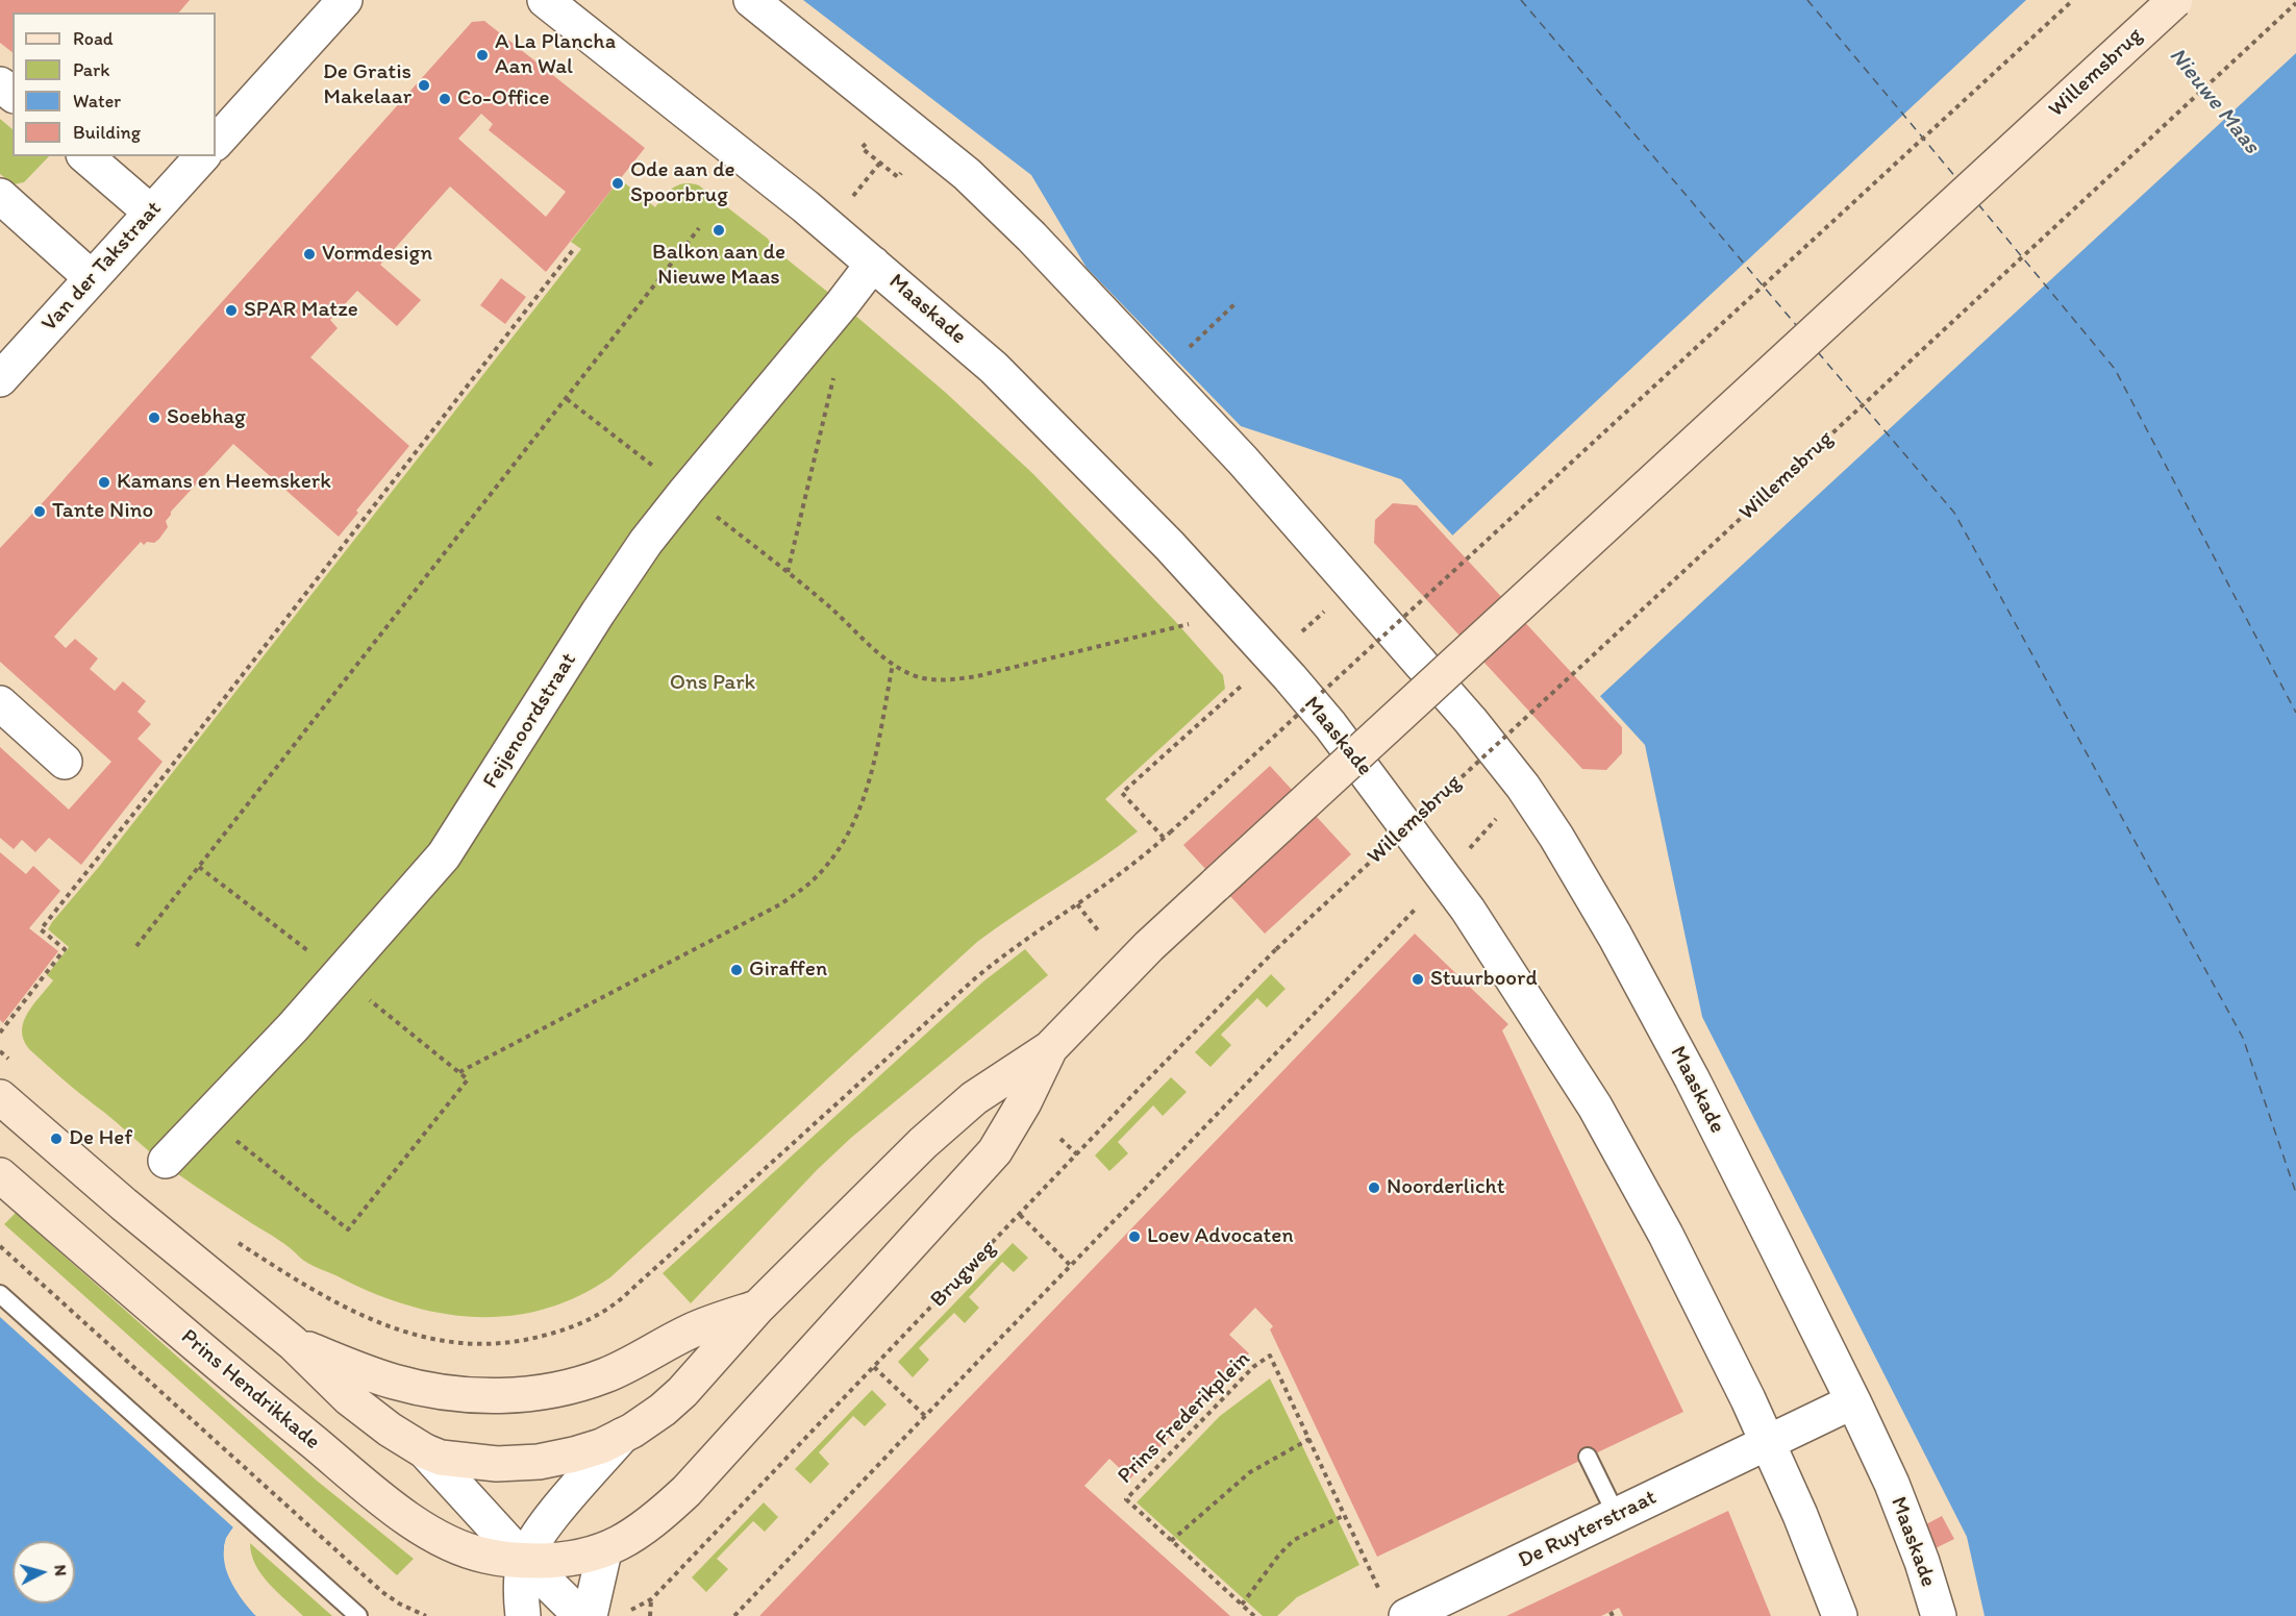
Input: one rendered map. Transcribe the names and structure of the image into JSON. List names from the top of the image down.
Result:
{
  "streets": {
    "main road": ["Willemsbrug", "Prins Hendrikkade"],
    "street": [
      "Van der Takstraat",
      "Maaskade",
      "Feijenoordstraat",
      "De Ruyterstraat"
    ],
    "path": ["Brugweg", "Prins Frederikplein"]
  },
  "crossings": [
    ["Willemsbrug", "Brugweg"],
    ["Maaskade", "Feijenoordstraat"],
    ["Maaskade", "De Ruyterstraat"],
    ["Prins Frederikplein", "De Ruyterstraat"]
  ],
  "water": ["Nieuwe Maas"],
  "parks": ["Ons Park"],
  "places": [
    "A La Plancha Aan Wal",
    "De Gratis Makelaar",
    "Co-Office",
    "Ode aan de Spoorbrug",
    "Balkon aan de Nieuwe Maas",
    "Vormdesign",
    "SPAR Matze",
    "Soebhag",
    "Kamans en Heemskerk",
    "Tante Nino",
    "Giraffen",
    "Stuurboord",
    "De Hef",
    "Noorderlicht",
    "Loev Advocaten"
  ],
  "legend": [
    "Road",
    "Park",
    "Water",
    "Building"
  ],
  "north": "right"
}
